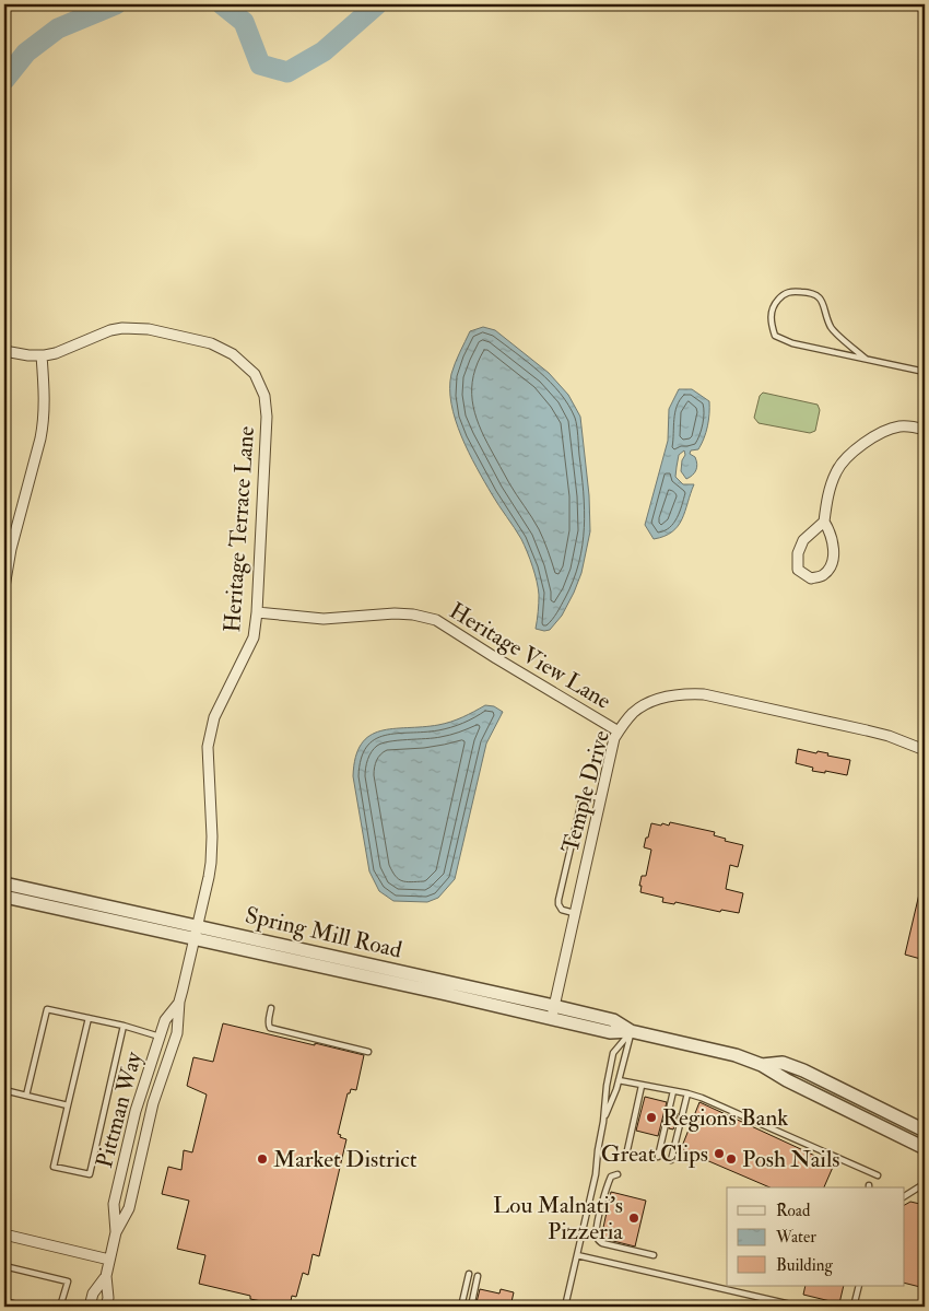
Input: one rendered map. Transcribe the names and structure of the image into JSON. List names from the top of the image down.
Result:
{
  "streets": {
    "street": [
      "Heritage Terrace Lane",
      "Heritage View Lane",
      "Temple Drive",
      "Spring Mill Road",
      "Pittman Way"
    ]
  },
  "crossings": [
    ["Heritage Terrace Lane", "Heritage View Lane"],
    ["Heritage Terrace Lane", "Spring Mill Road"],
    ["Heritage Terrace Lane", "Pittman Way"],
    ["Heritage View Lane", "Temple Drive"],
    ["Temple Drive", "Spring Mill Road"],
    ["Spring Mill Road", "Pittman Way"]
  ],
  "places": [
    "Regions Bank",
    "Great Clips",
    "Market District",
    "Posh Nails",
    "Lou Malnati's Pizzeria"
  ],
  "legend": ["Road", "Water", "Building"]
}
